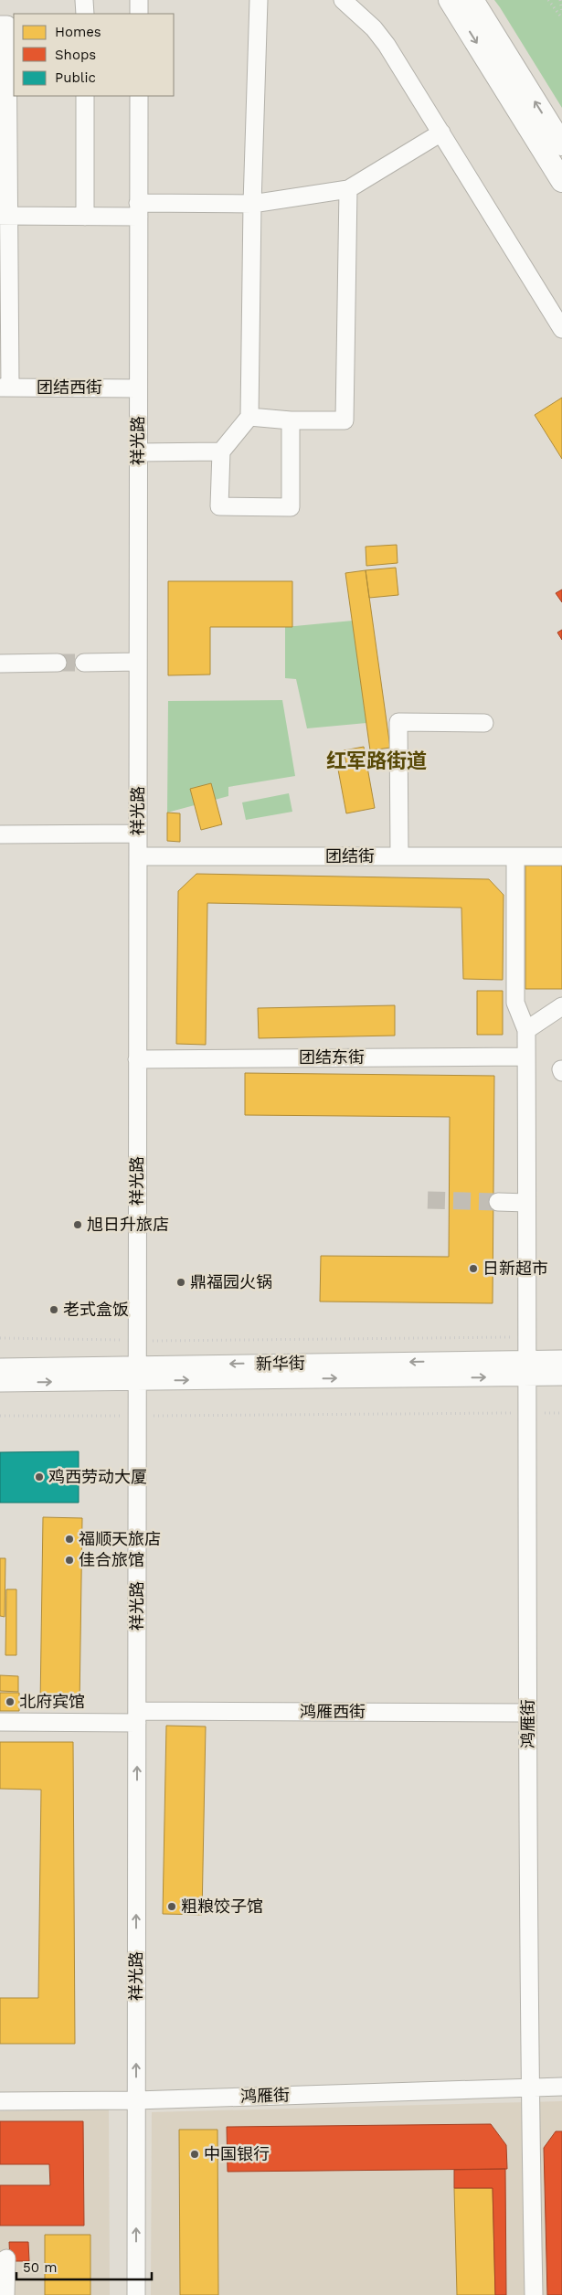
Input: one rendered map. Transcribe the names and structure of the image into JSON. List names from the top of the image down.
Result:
{
  "streets": {
    "street": [
      "团结西街",
      "祥光路",
      "团结街",
      "团结东街",
      "新华街",
      "鸿雁西街",
      "鸿雁街"
    ]
  },
  "crossings": [
    ["团结西街", "祥光路"],
    ["祥光路", "团结街"],
    ["祥光路", "团结东街"],
    ["祥光路", "新华街"],
    ["祥光路", "鸿雁西街"],
    ["祥光路", "鸿雁街"],
    ["团结东街", "鸿雁街"],
    ["新华街", "鸿雁街"],
    ["鸿雁西街", "鸿雁街"]
  ],
  "districts": ["红军路街道"],
  "places": [
    "旭日升旅店",
    "日新超市",
    "鼎福园火锅",
    "老式盒饭",
    "鸡西劳动大厦",
    "福顺天旅店",
    "佳合旅馆",
    "北府宾馆",
    "粗粮饺子馆",
    "中国银行"
  ],
  "legend": ["Homes", "Shops", "Public"],
  "scale_bar": "50 m"
}
